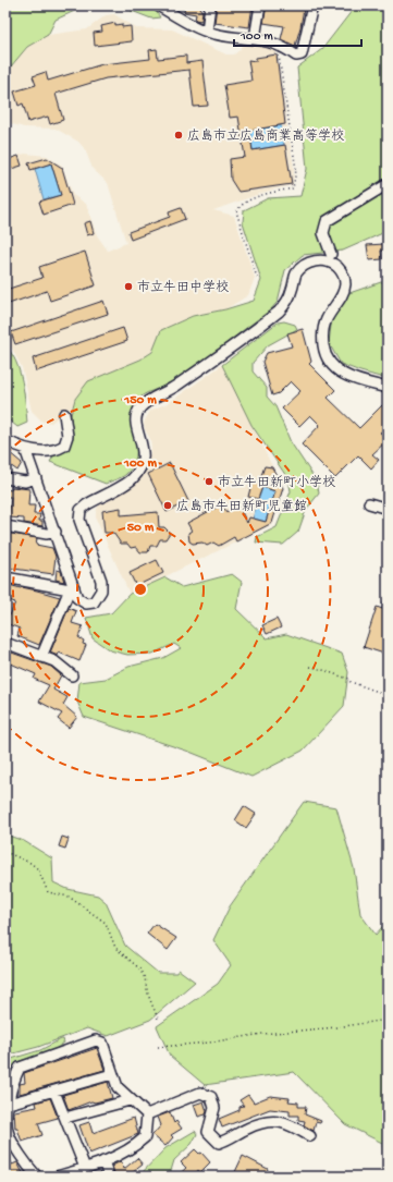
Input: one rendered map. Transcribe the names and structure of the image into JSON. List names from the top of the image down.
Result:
{
  "places": [
    "広島市立広島商業高等学校",
    "市立牛田中学校",
    "市立牛田新町小学校",
    "広島市牛田新町児童館"
  ],
  "scale_bar": "100 m",
  "rings": ["150 m", "100 m", "50 m"]
}
